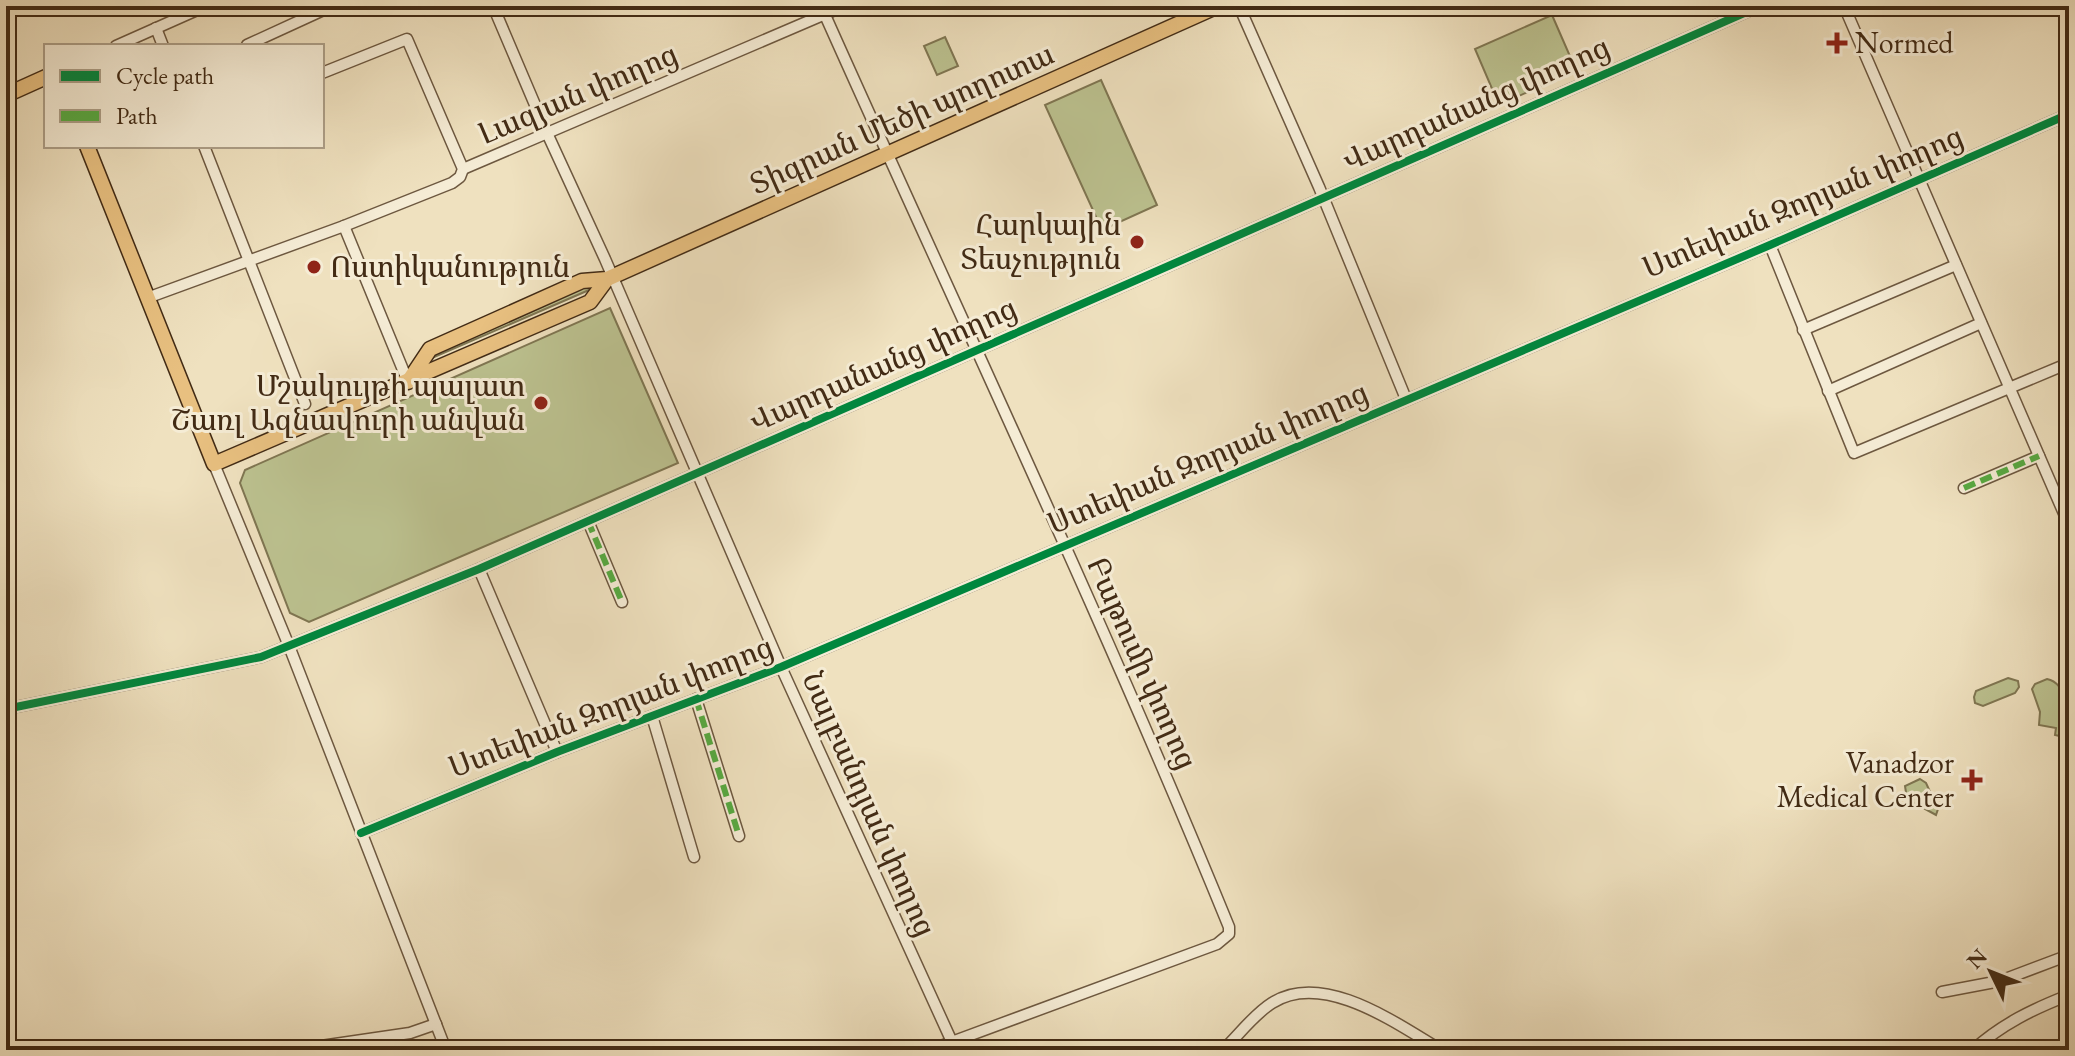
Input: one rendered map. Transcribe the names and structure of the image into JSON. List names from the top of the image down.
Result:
{
  "streets": {
    "main road": ["Տիգրան Մեծի պողոտա"],
    "street": [
      "Լազյան փողոց",
      "Վարդանանց փողոց",
      "Ստեփան Զորյան փողոց",
      "Բաթումի փողոց",
      "Նալբանդյան փողոց"
    ]
  },
  "crossings": [
    ["Լազյան փողոց", "Բաթումի փողոց"],
    ["Լազյան փողոց", "Նալբանդյան փողոց"],
    ["Վարդանանց փողոց", "Բաթումի փողոց"],
    ["Վարդանանց փողոց", "Նալբանդյան փողոց"],
    ["Տիգրան Մեծի պողոտա", "Բաթումի փողոց"],
    ["Տիգրան Մեծի պողոտա", "Նալբանդյան փողոց"],
    ["Ստեփան Զորյան փողոց", "Բաթումի փողոց"],
    ["Ստեփան Զորյան փողոց", "Նալբանդյան փողոց"],
    ["Բաթումի փողոց", "Նալբանդյան փողոց"]
  ],
  "places": {
    "health": ["Normed", "Vanadzor Medical Center"],
    "other": ["Հարկային Տեսչություն", "Ոստիկանություն", "Մշակույթի պալատ Շառլ Ազնավուրի անվան"]
  },
  "legend": ["Cycle path", "Path"],
  "north": "top left"
}
